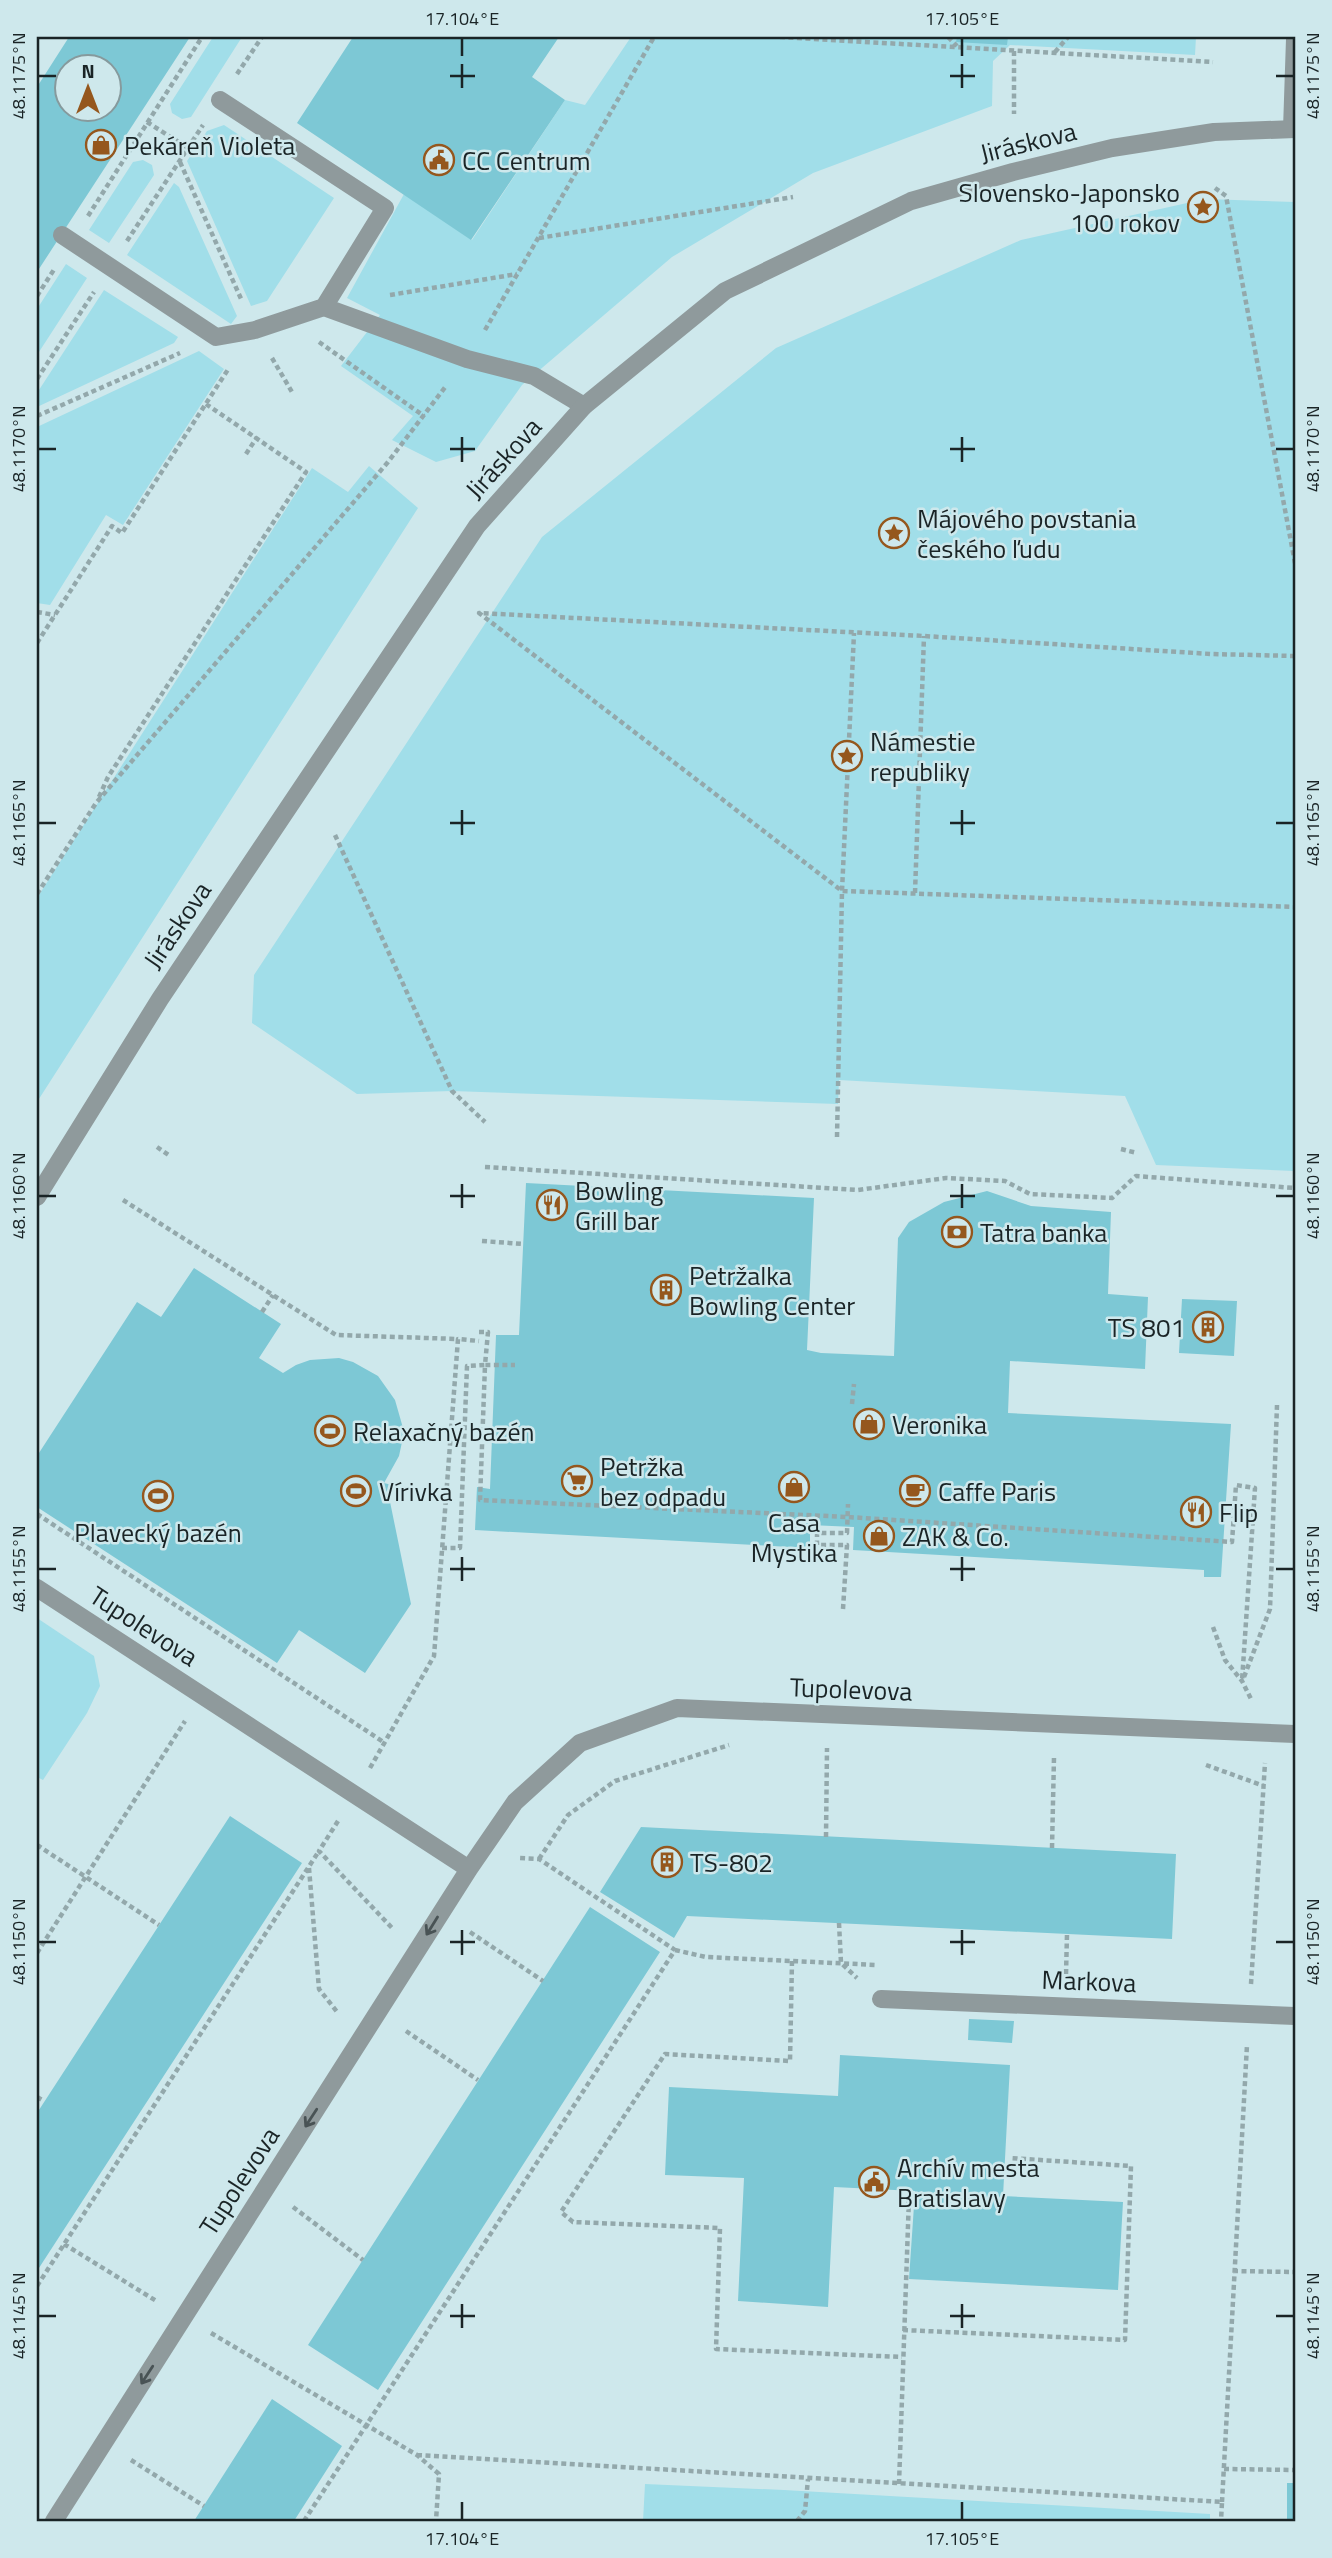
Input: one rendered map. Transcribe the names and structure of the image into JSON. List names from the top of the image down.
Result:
{
  "streets": {
    "street": ["Jiráskova", "Tupolevova", "Markova"]
  },
  "places": {
    "shop": [
      "Pekáreň Violeta",
      "Veronika",
      "Casa Mystika",
      "ZAK & Co."
    ],
    "public building": ["CC Centrum", "Archív mesta Bratislavy"],
    "place": ["Slovensko-Japonsko 100 rokov", "Májového povstania českého ľudu", "Námestie republiky"],
    "restaurant": ["Bowling Grill bar", "Flip"],
    "bank": ["Tatra banka"],
    "building": ["Petržalka Bowling Center", "TS 801", "TS-802"],
    "sports": ["Relaxačný bazén", "Vírivka", "Plavecký bazén"],
    "supermarket": ["Petržka bez odpadu"],
    "cafe": ["Caffe Paris"]
  },
  "north": "top",
  "coordinates": [
    "17.104°E",
    "17.105°E",
    "48.1175°N",
    "48.1170°N",
    "48.1165°N",
    "48.1160°N",
    "48.1155°N",
    "48.1150°N",
    "48.1145°N"
  ]
}
